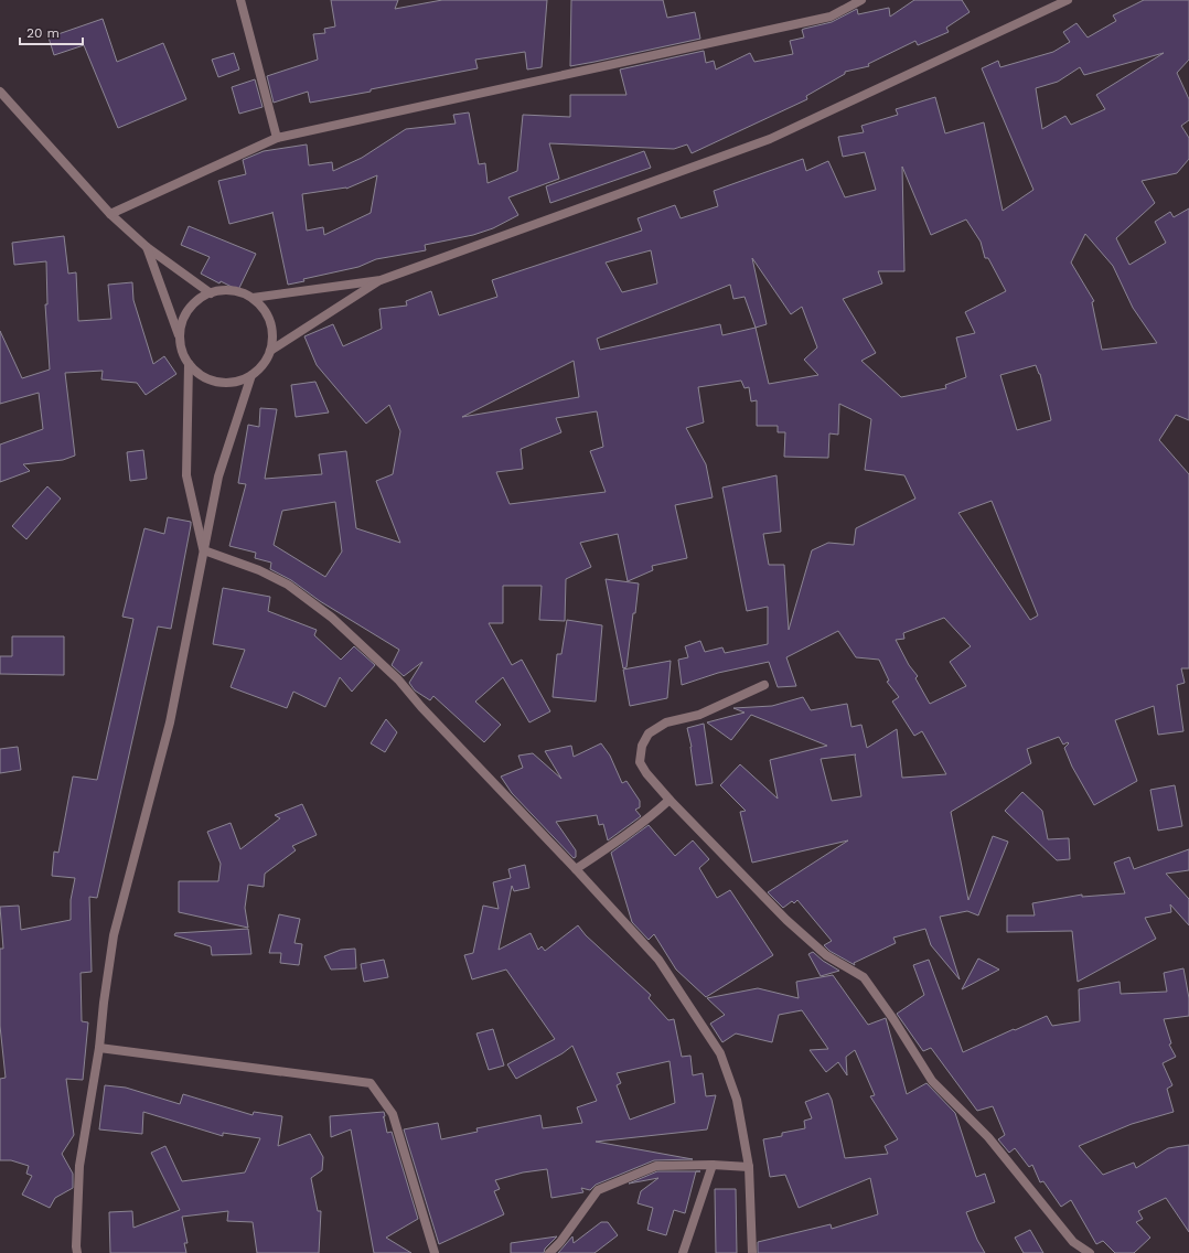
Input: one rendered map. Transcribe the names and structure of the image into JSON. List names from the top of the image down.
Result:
{
  "scale_bar": "20 m"
}
